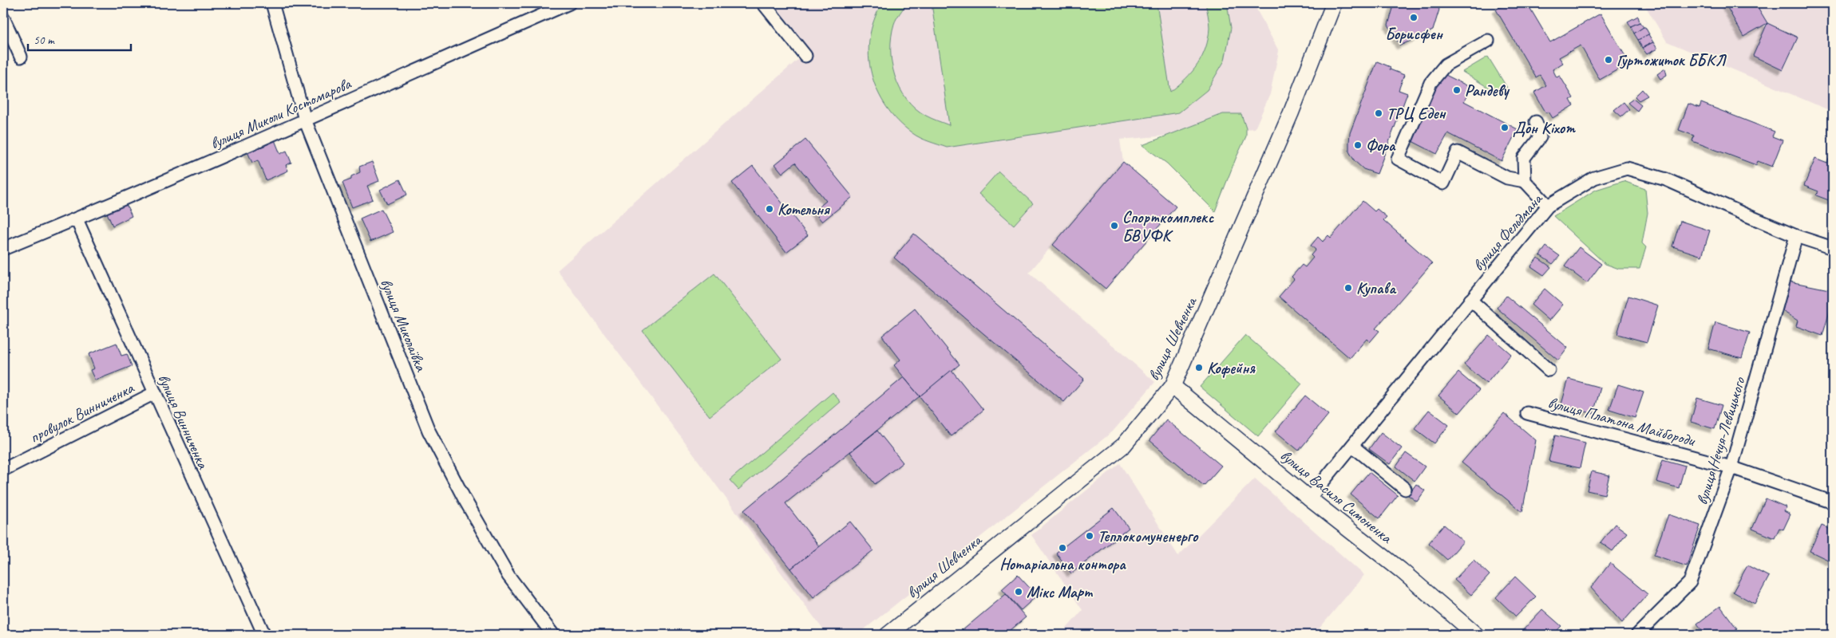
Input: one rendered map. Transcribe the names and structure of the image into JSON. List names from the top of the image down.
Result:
{
  "streets": {
    "street": [
      "вулиця Миколи Костомарова",
      "вулиця Фельдмана",
      "вулиця Миколаївка",
      "вулиця Шевченка",
      "провулок Винниченка",
      "вулиця Винниченка",
      "вулиця Платона Майбороди",
      "вулиця Нечуя-Левицького",
      "вулиця Василя Симоненка"
    ]
  },
  "crossings": [
    ["вулиця Миколи Костомарова", "вулиця Миколаївка"],
    ["вулиця Миколи Костомарова", "вулиця Винниченка"],
    ["вулиця Фельдмана", "вулиця Нечуя-Левицького"],
    ["вулиця Фельдмана", "вулиця Василя Симоненка"],
    ["вулиця Шевченка", "вулиця Василя Симоненка"],
    ["провулок Винниченка", "вулиця Винниченка"],
    ["вулиця Платона Майбороди", "вулиця Нечуя-Левицького"]
  ],
  "places": [
    "Борисфен",
    "Гуртожиток ББКЛ",
    "Рандеву",
    "ТРЦ Еден",
    "Дон Кіхот",
    "Фора",
    "Котельня",
    "Спорткомплекс БВУФК",
    "Купава",
    "Кофейня",
    "Теплокомуненерго",
    "Нотаріальна контора",
    "Мікс Март"
  ],
  "scale_bar": "50 m"
}
